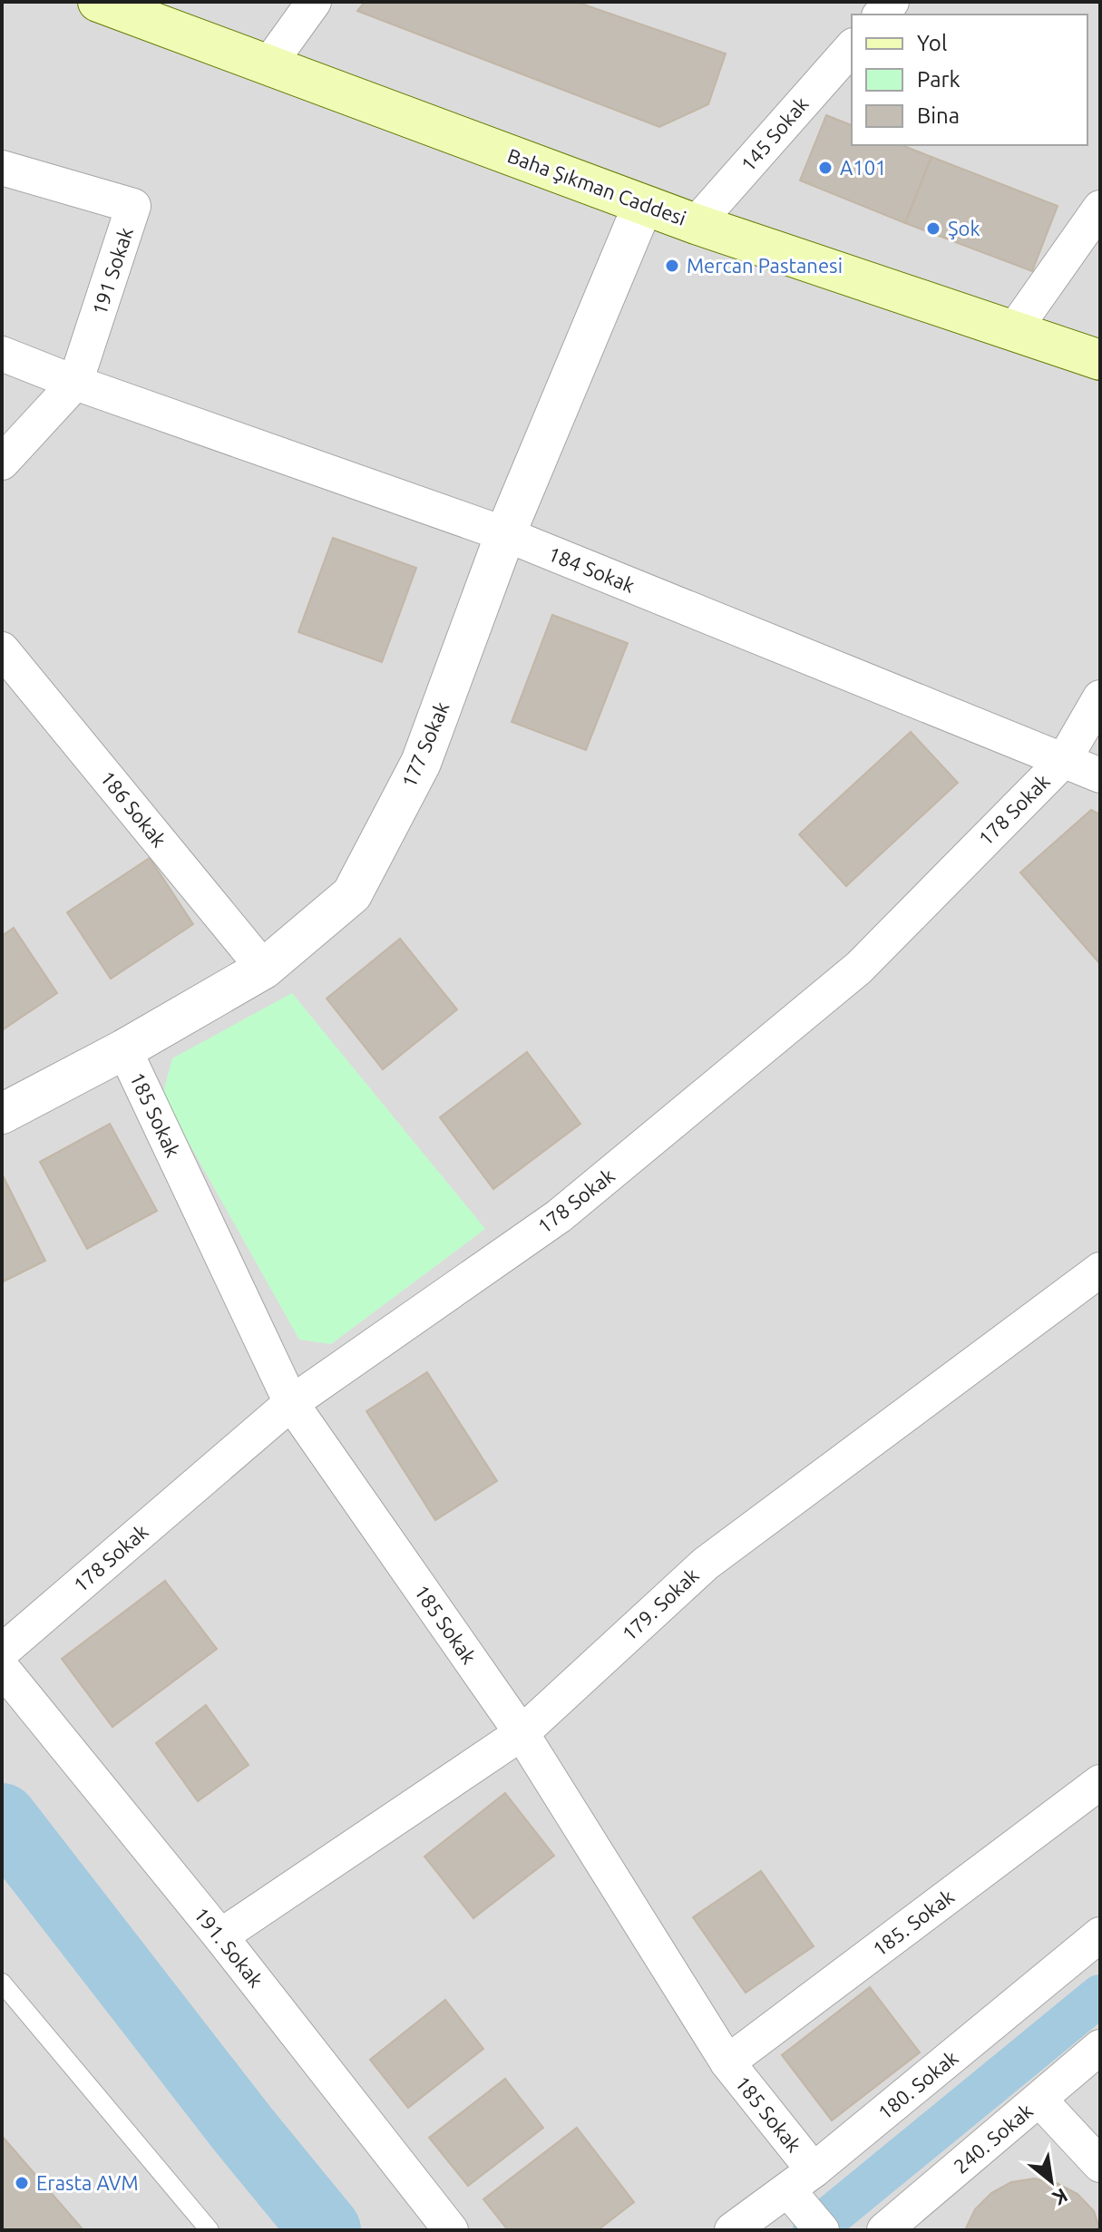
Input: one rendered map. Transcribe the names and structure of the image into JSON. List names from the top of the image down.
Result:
{
  "streets": {
    "main road": ["Baha Şıkman Caddesi"],
    "street": [
      "145 Sokak",
      "191 Sokak",
      "184 Sokak",
      "177 Sokak",
      "186 Sokak",
      "178 Sokak",
      "185 Sokak",
      "179. Sokak",
      "185. Sokak",
      "191. Sokak",
      "180. Sokak",
      "240. Sokak"
    ]
  },
  "crossings": [
    ["145 Sokak", "Baha Şıkman Caddesi"],
    ["Baha Şıkman Caddesi", "177 Sokak"],
    ["191 Sokak", "184 Sokak"],
    ["184 Sokak", "177 Sokak"],
    ["184 Sokak", "178 Sokak"],
    ["177 Sokak", "186 Sokak"],
    ["177 Sokak", "185 Sokak"],
    ["178 Sokak", "185 Sokak"],
    ["185 Sokak", "179. Sokak"],
    ["185 Sokak", "185. Sokak"],
    ["185 Sokak", "180. Sokak"],
    ["179. Sokak", "191. Sokak"]
  ],
  "places": [
    "A101",
    "Şok",
    "Mercan Pastanesi",
    "Erasta AVM"
  ],
  "legend": ["Yol", "Park", "Bina"],
  "north": "bottom right"
}
